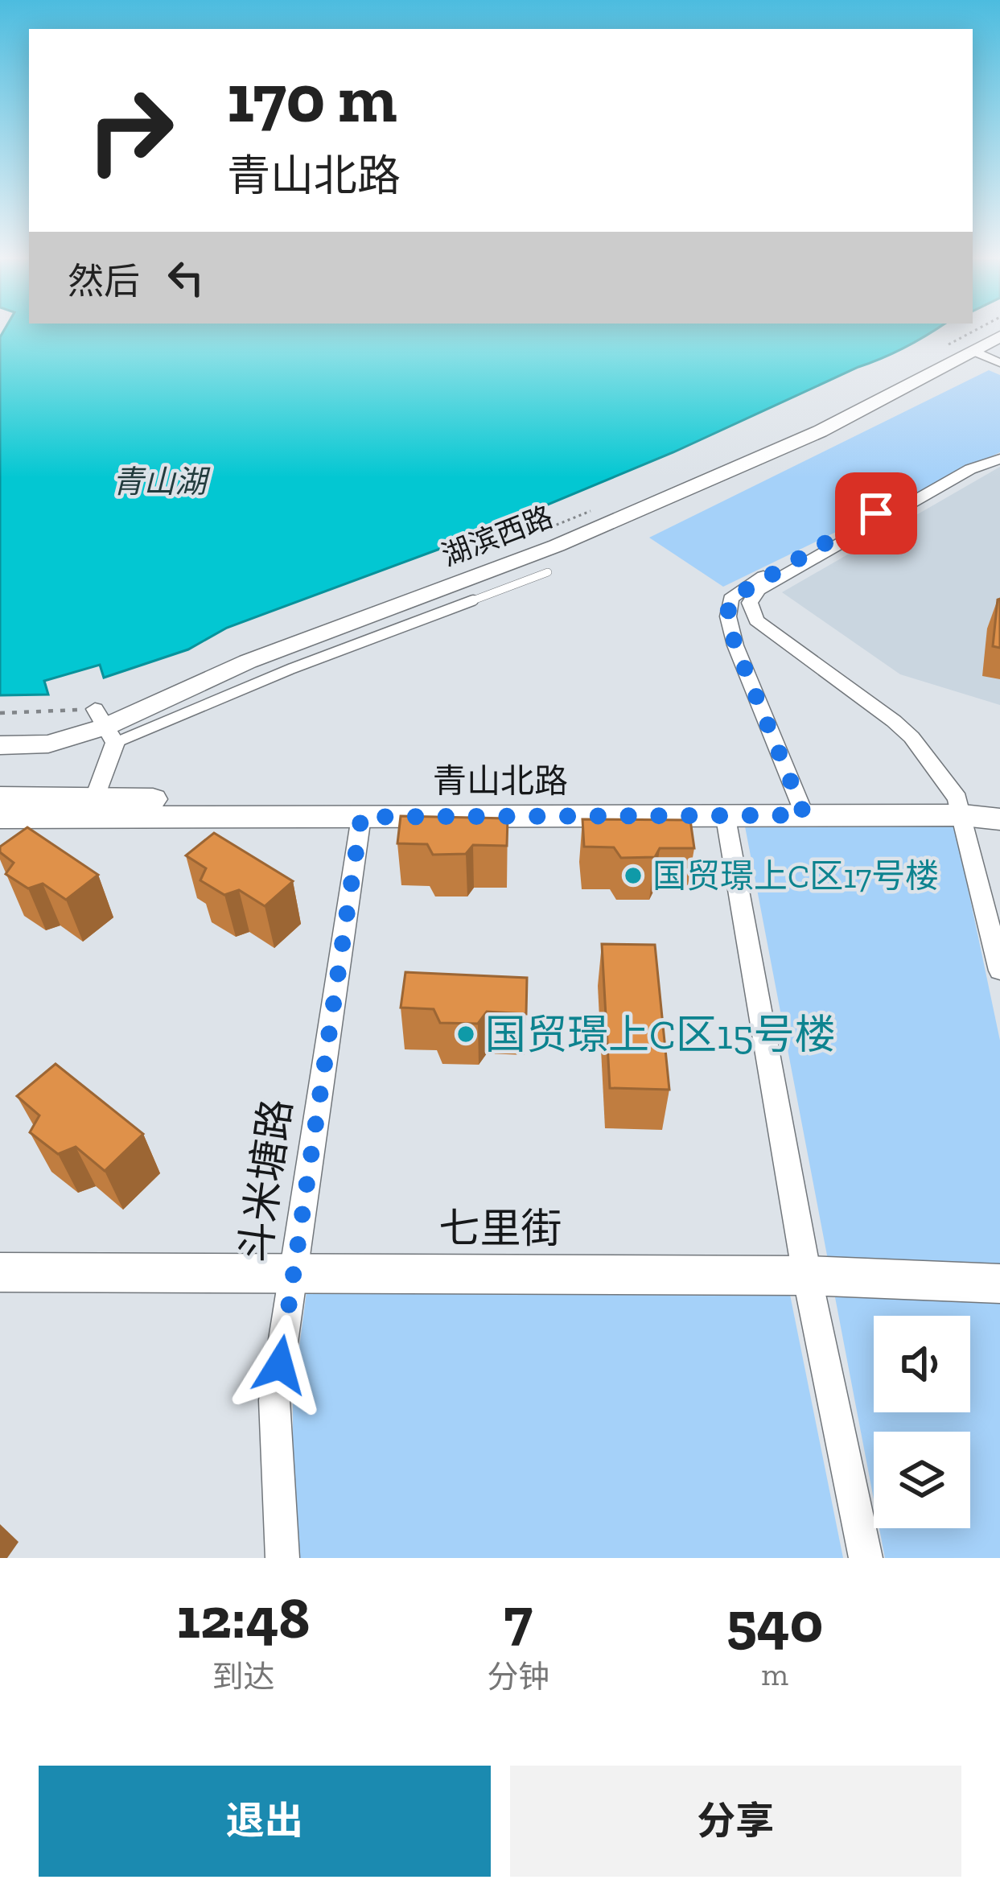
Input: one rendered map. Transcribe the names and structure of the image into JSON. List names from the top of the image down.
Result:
{
  "streets": {
    "main road": ["青山北路"],
    "street": ["湖滨西路", "斗米塘路", "七里街"]
  },
  "crossings": [
    ["青山北路", "斗米塘路"],
    ["斗米塘路", "七里街"]
  ],
  "water": ["青山湖"],
  "places": ["国贸璟上C区17号楼", "国贸璟上C区15号楼"],
  "page": {
    "turn": ["170 m", "青山北路"],
    "then": "然后",
    "eta": [
      "12:48",
      "到达",
      "7",
      "分钟",
      "540",
      "m"
    ],
    "buttons": ["退出", "分享"]
  }
}
